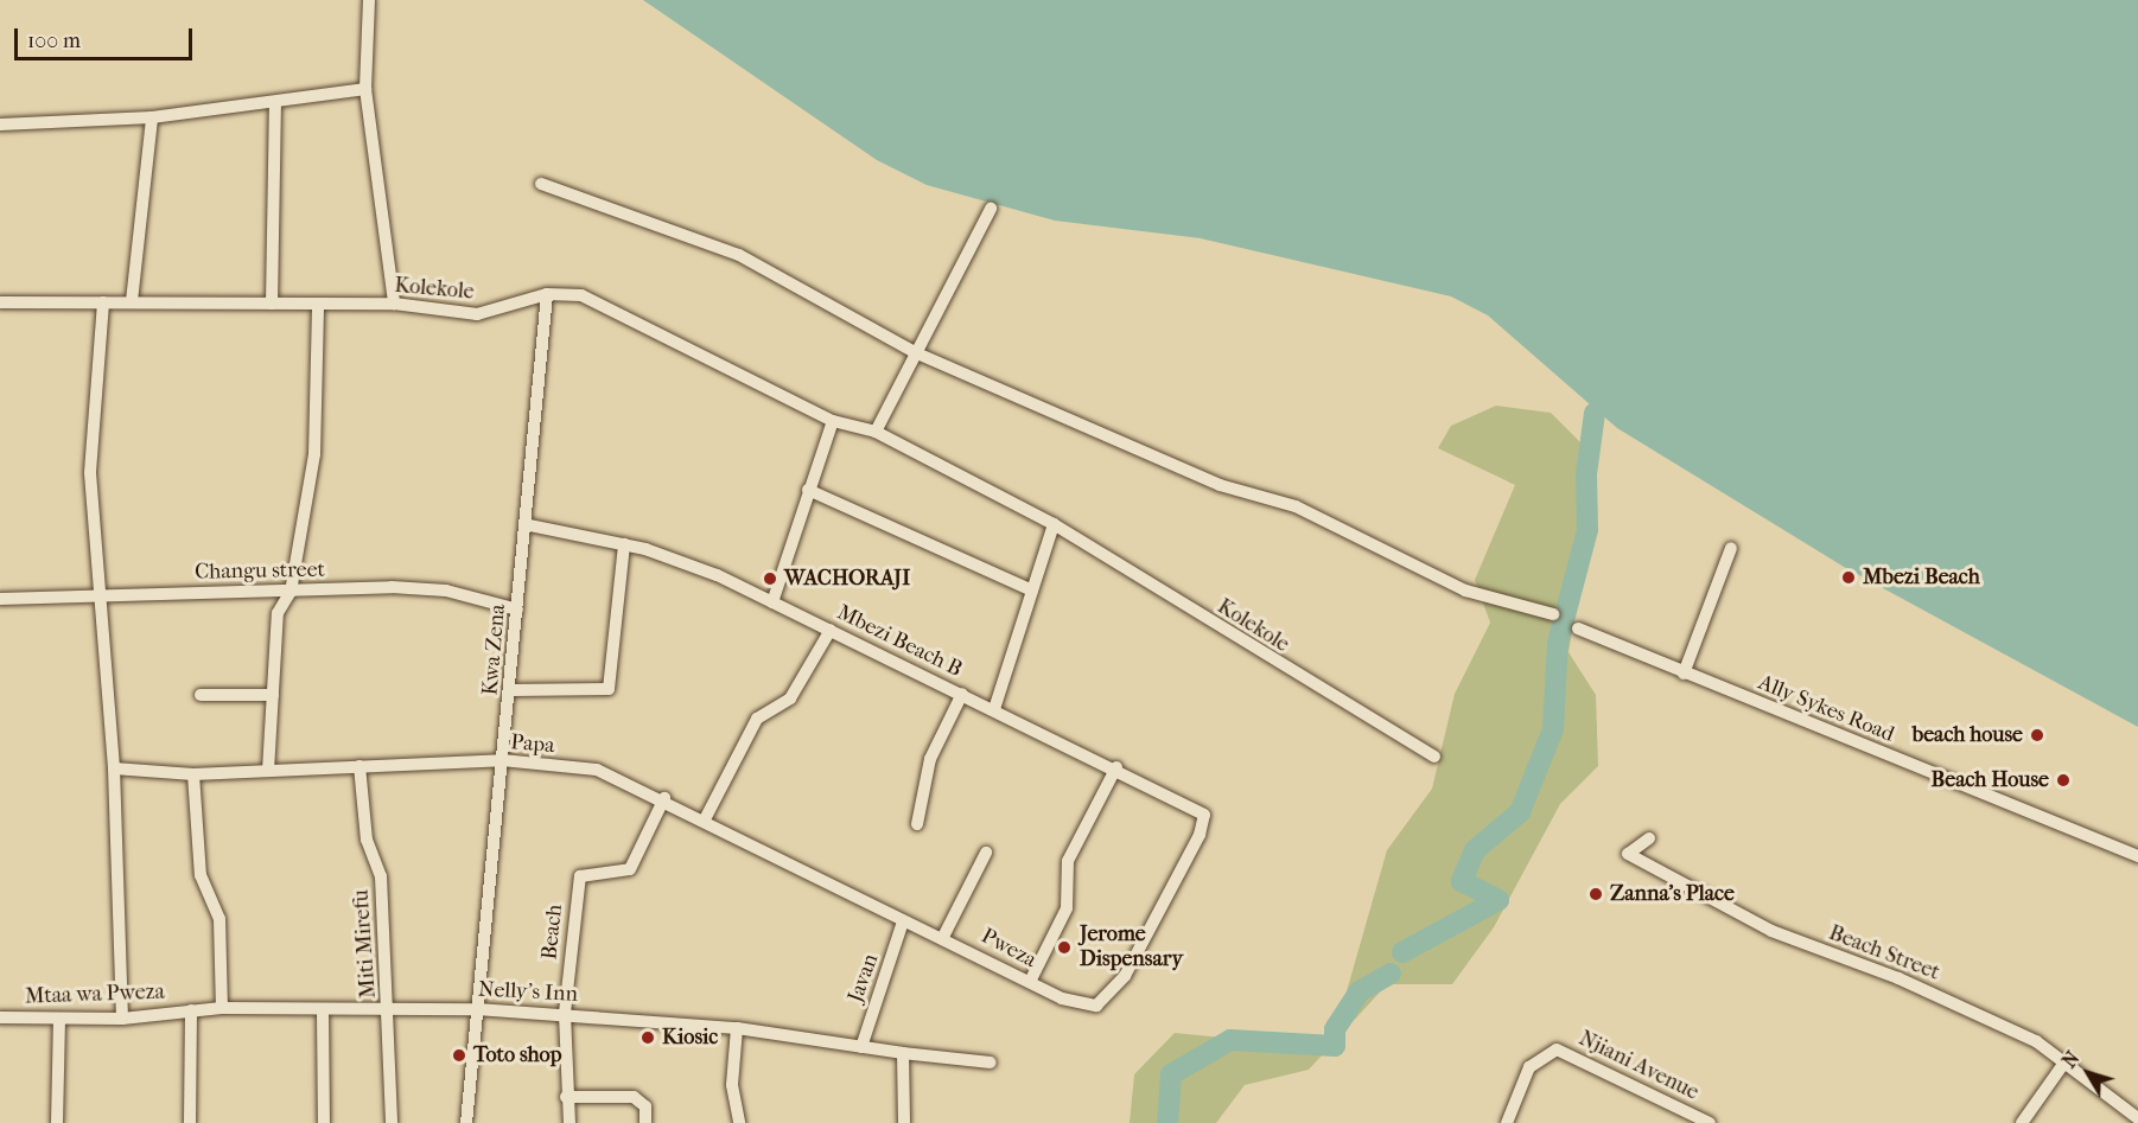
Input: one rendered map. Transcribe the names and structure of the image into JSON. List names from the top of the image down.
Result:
{
  "streets": {
    "street": [
      "Kolekole",
      "Changu street",
      "Mbezi Beach B",
      "Kwa Zena",
      "Ally Sykes Road",
      "Papa",
      "Beach",
      "Miti Mirefu",
      "Pweza",
      "Beach Street",
      "Javan",
      "Nelly's Inn",
      "Mtaa wa Pweza",
      "Njiani Avenue"
    ]
  },
  "crossings": [
    ["Kolekole", "Kwa Zena"],
    ["Changu street", "Kwa Zena"],
    ["Mbezi Beach B", "Kwa Zena"],
    ["Mbezi Beach B", "Pweza"],
    ["Kwa Zena", "Papa"],
    ["Kwa Zena", "Nelly's Inn"],
    ["Papa", "Beach"],
    ["Papa", "Miti Mirefu"],
    ["Papa", "Pweza"],
    ["Beach", "Nelly's Inn"],
    ["Miti Mirefu", "Nelly's Inn"],
    ["Pweza", "Javan"],
    ["Javan", "Nelly's Inn"],
    ["Nelly's Inn", "Mtaa wa Pweza"]
  ],
  "places": [
    "Mbezi Beach",
    "WACHORAJI",
    "beach house",
    "Beach House",
    "Zanna's Place",
    "Jerome Dispensary",
    "Kiosic",
    "Toto shop"
  ],
  "scale_bar": "100 m",
  "north": "top left"
}
